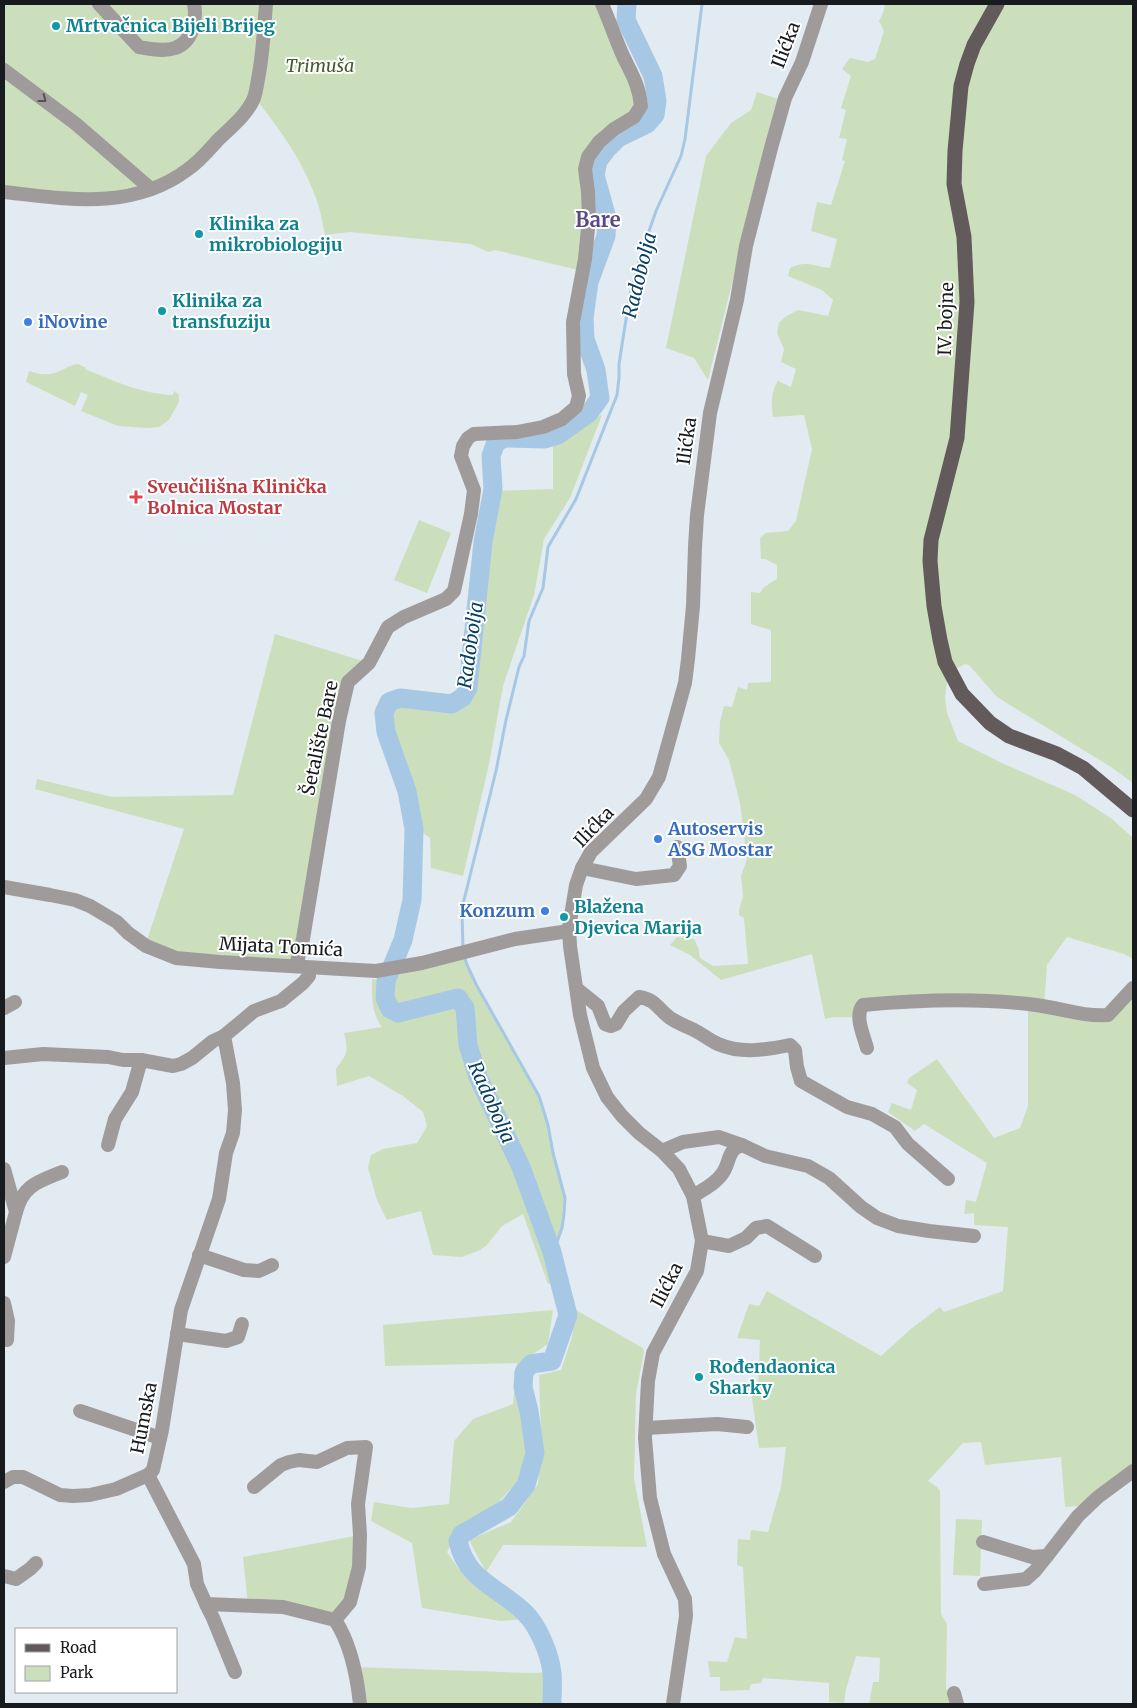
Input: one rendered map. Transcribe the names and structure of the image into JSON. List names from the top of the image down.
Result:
{
  "streets": {
    "main road": ["IV. bojne"],
    "street": [
      "Ilićka",
      "Šetalište Bare",
      "Mijata Tomića",
      "Humska"
    ]
  },
  "crossings": [
    ["Ilićka", "Mijata Tomića"],
    ["Šetalište Bare", "Mijata Tomića"]
  ],
  "districts": ["Bare"],
  "water": ["Radobolja"],
  "parks": ["Trimuša"],
  "places": {
    "other": [
      "Mrtvačnica Bijeli Brijeg",
      "Klinika za mikrobiologiju",
      "Klinika za transfuziju",
      "iNovine",
      "Autoservis ASG Mostar",
      "Konzum",
      "Blažena Djevica Marija",
      "Rođendaonica Sharky"
    ],
    "health": ["Sveučilišna Klinička Bolnica Mostar"]
  },
  "legend": ["Road", "Park"]
}
